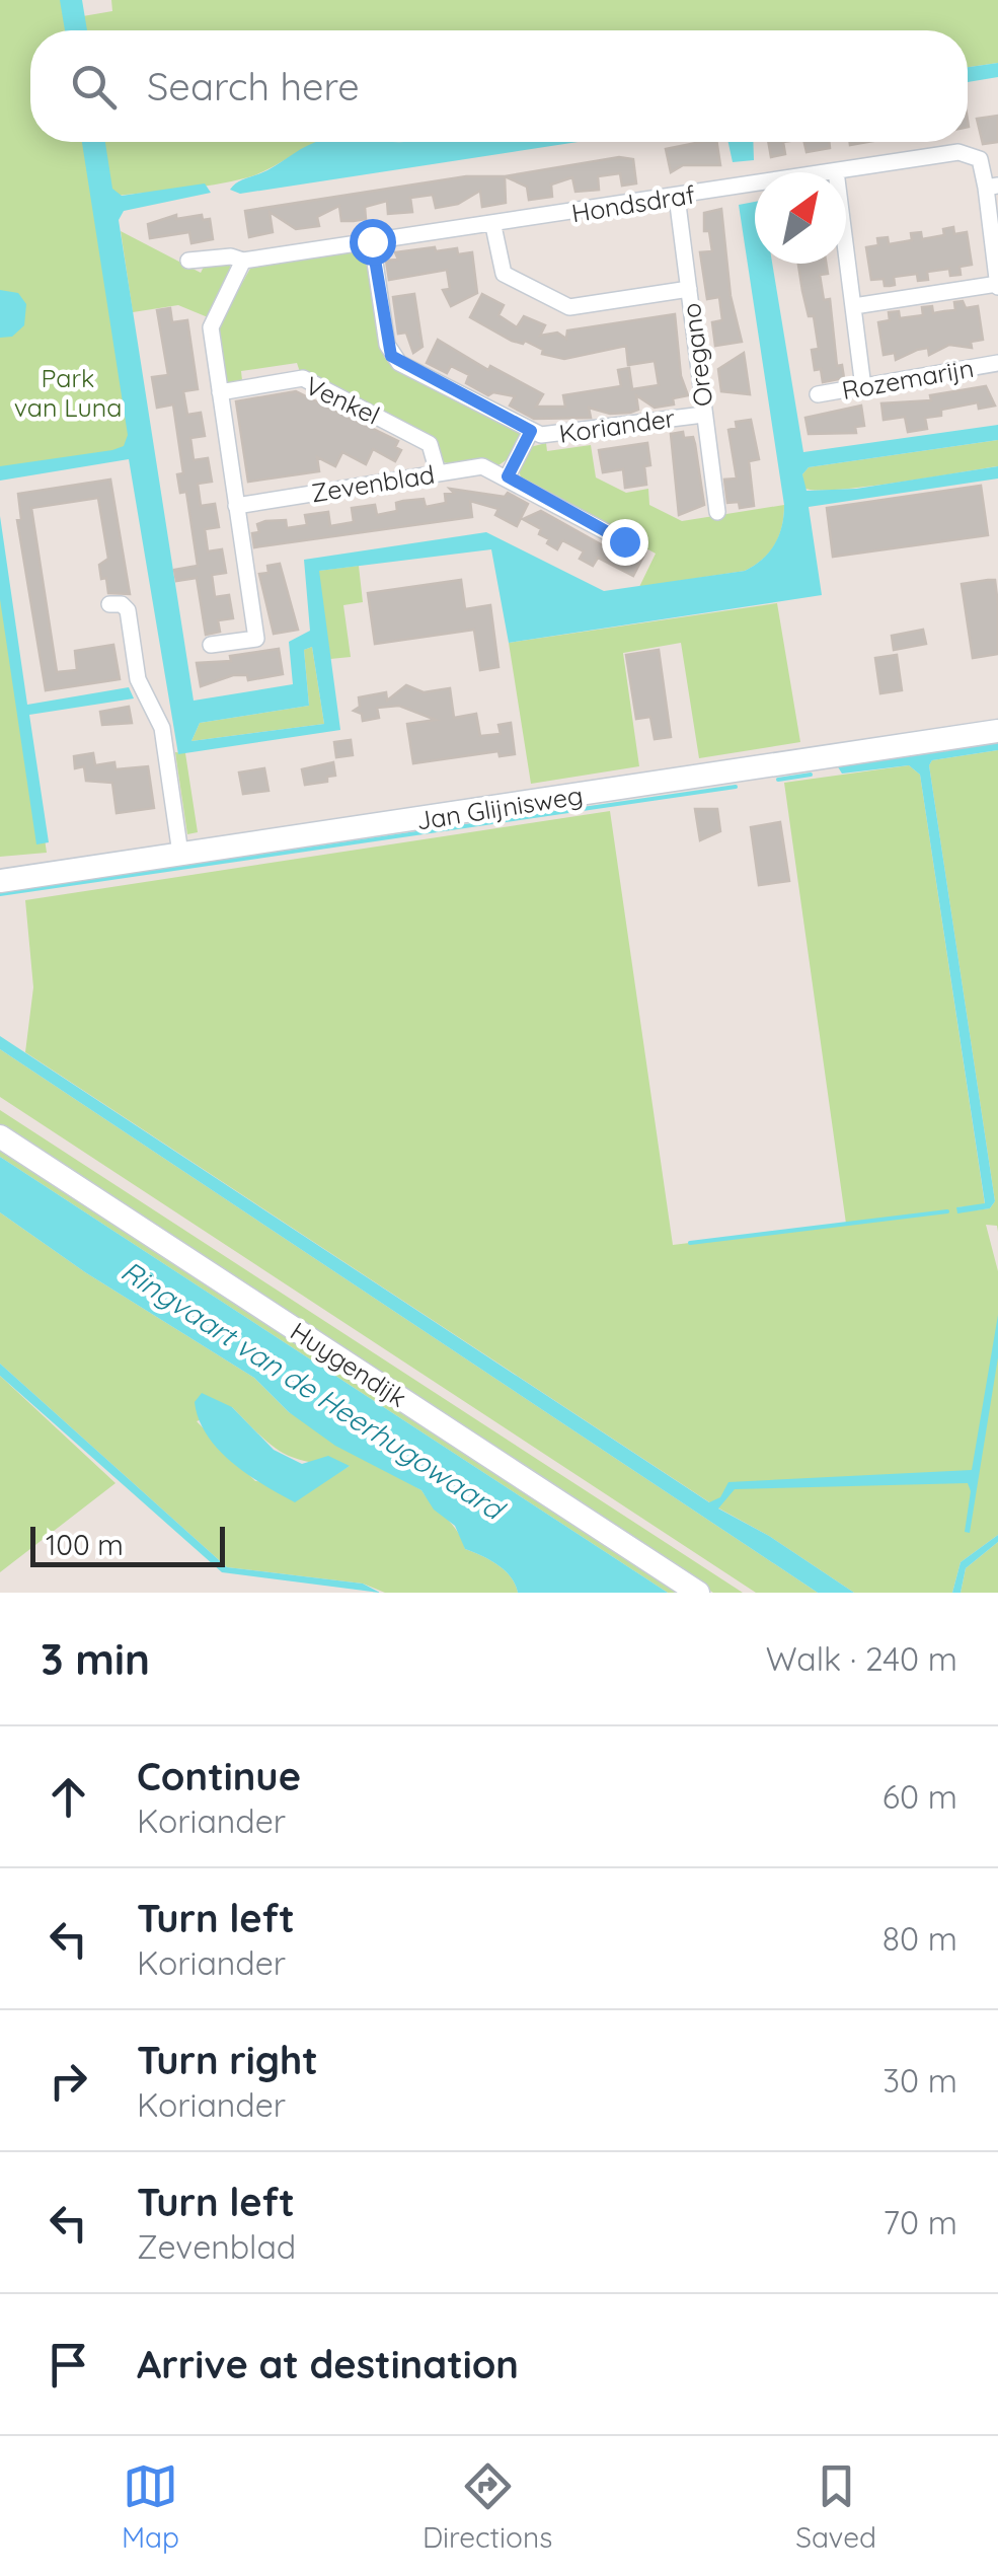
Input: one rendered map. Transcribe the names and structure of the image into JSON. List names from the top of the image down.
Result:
{
  "streets": {
    "street": [
      "Hondsdraf",
      "Oregano",
      "Rozemarijn",
      "Venkel",
      "Koriander",
      "Zevenblad",
      "Jan Glijnisweg",
      "Huygendijk"
    ]
  },
  "crossings": [
    ["Hondsdraf", "Oregano"],
    ["Hondsdraf", "Koriander"],
    ["Oregano", "Koriander"],
    ["Venkel", "Zevenblad"],
    ["Koriander", "Zevenblad"]
  ],
  "water": ["Ringvaart van de Heerhugowaard"],
  "parks": ["Park van Luna"],
  "scale_bar": "100 m",
  "north": "top right",
  "page": {
    "search": "Search here",
    "scale": "100 m",
    "heading": ["3 min", "Walk · 240 m"],
    "list": [
      ["Continue", "Koriander", "60 m"],
      ["Turn left", "Koriander", "80 m"],
      ["Turn right", "Koriander", "30 m"],
      ["Turn left", "Zevenblad", "70 m"],
      "Arrive at destination"
    ],
    "nav": ["Map", "Directions", "Saved"]
  }
}
